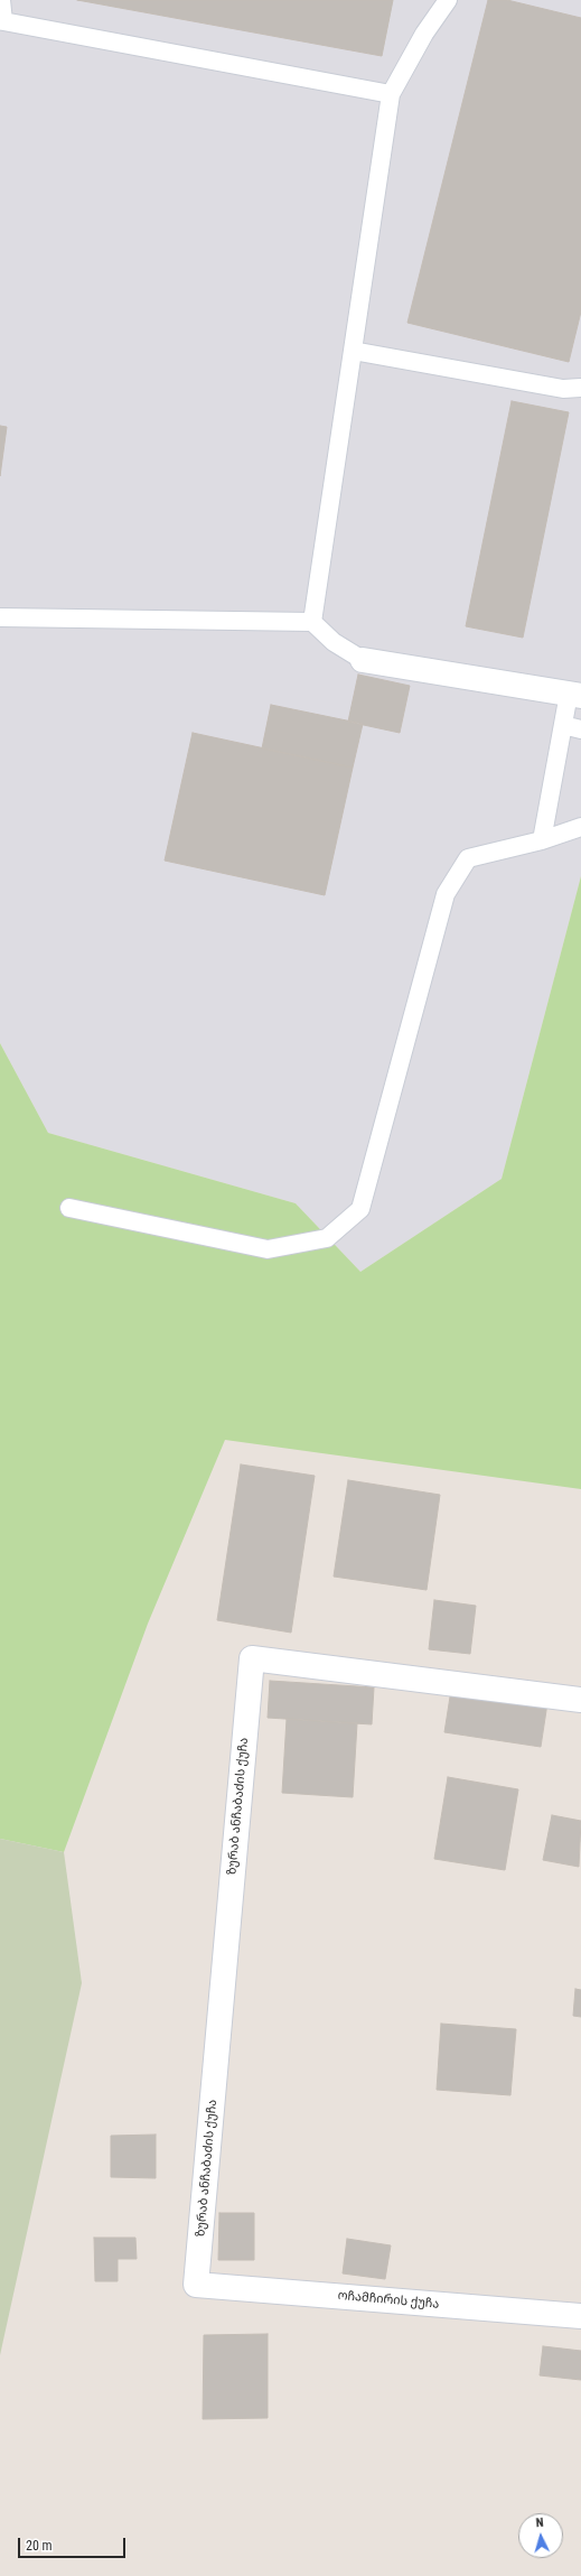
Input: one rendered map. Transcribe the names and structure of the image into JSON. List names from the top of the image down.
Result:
{
  "streets": {
    "street": ["ზურაბ ანჩაბაძის ქუჩა", "ოჩამჩირის ქუჩა"]
  },
  "crossings": [
    ["ზურაბ ანჩაბაძის ქუჩა", "ოჩამჩირის ქუჩა"]
  ],
  "scale_bar": "20 m",
  "north": "top"
}
